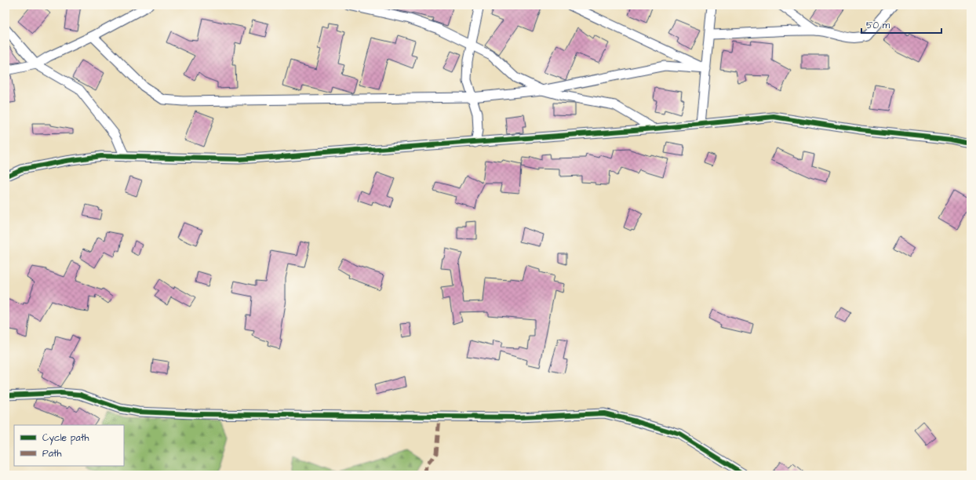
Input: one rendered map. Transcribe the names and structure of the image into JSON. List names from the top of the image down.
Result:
{
  "legend": ["Cycle path", "Path"],
  "scale_bar": "50 m"
}
